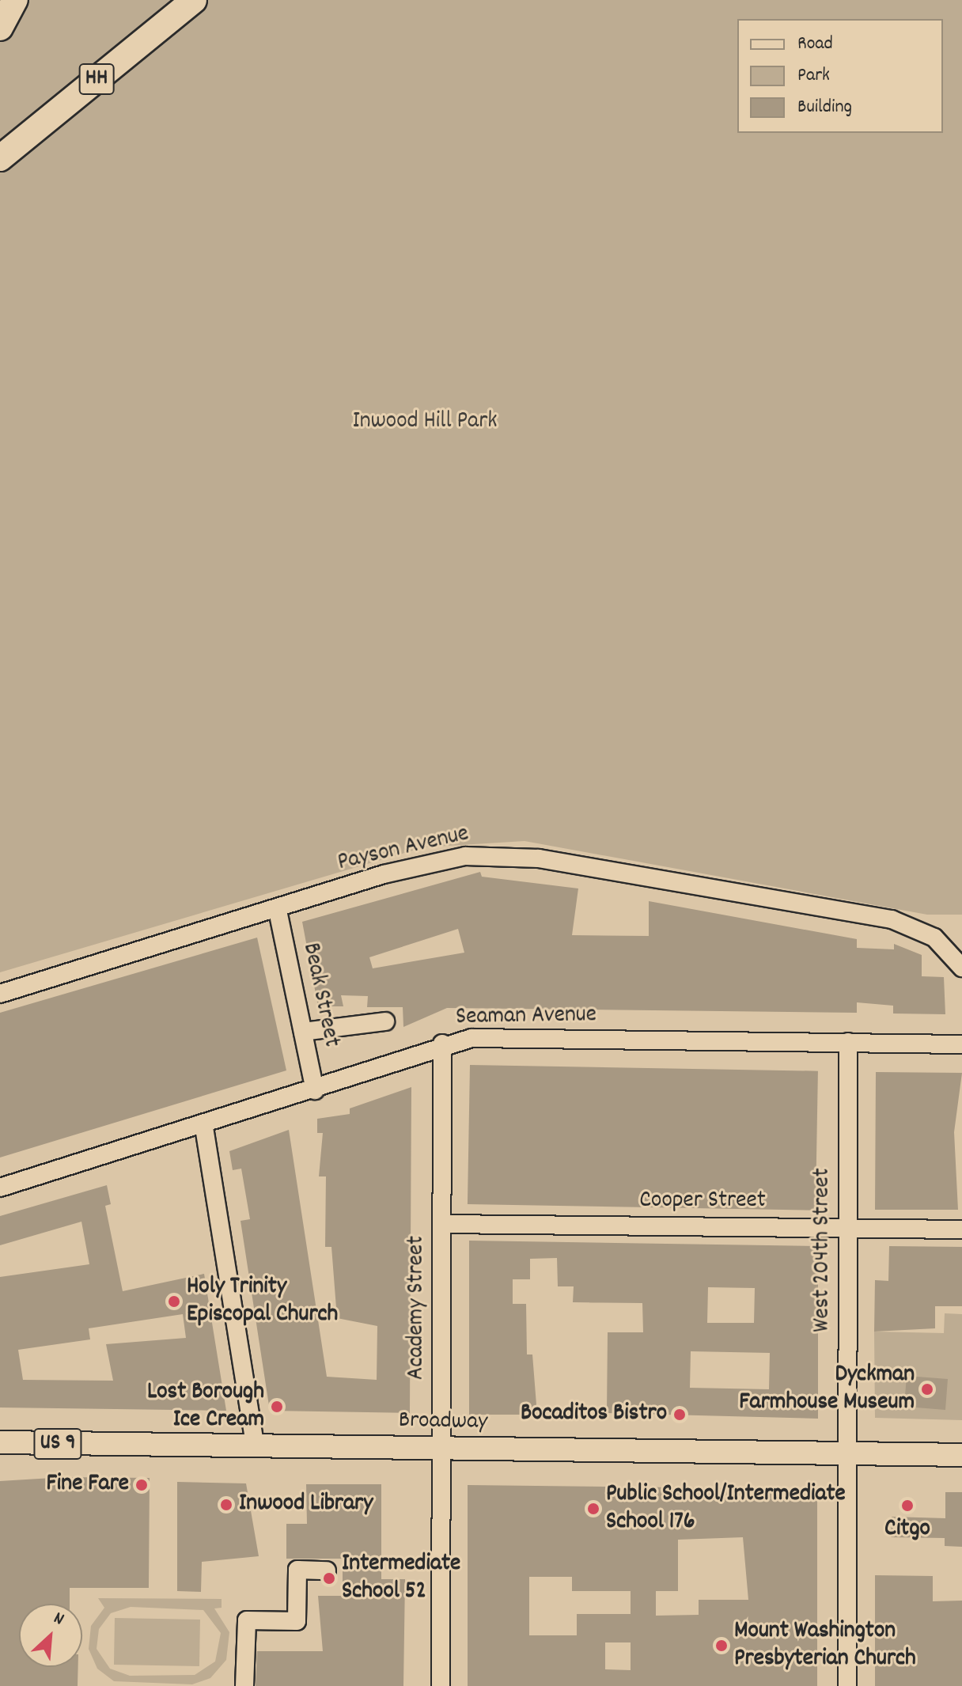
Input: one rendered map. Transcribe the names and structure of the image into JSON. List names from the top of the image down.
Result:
{
  "streets": {
    "highway": ["HH"],
    "main road": ["Broadway", "US 9"],
    "street": [
      "Payson Avenue",
      "Beak Street",
      "Seaman Avenue",
      "Cooper Street",
      "West 204th Street",
      "Academy Street"
    ]
  },
  "crossings": [
    ["Payson Avenue", "Beak Street"],
    ["Beak Street", "Seaman Avenue"],
    ["Seaman Avenue", "West 204th Street"],
    ["Seaman Avenue", "Academy Street"],
    ["Cooper Street", "West 204th Street"],
    ["Cooper Street", "Academy Street"],
    ["West 204th Street", "Broadway"],
    ["Academy Street", "Broadway"]
  ],
  "parks": ["Inwood Hill Park"],
  "places": [
    "Holy Trinity Episcopal Church",
    "Dyckman Farmhouse Museum",
    "Lost Borough Ice Cream",
    "Bocaditos Bistro",
    "Fine Fare",
    "Inwood Library",
    "Citgo",
    "Public School/Intermediate School 176",
    "Intermediate School 52",
    "Mount Washington Presbyterian Church"
  ],
  "legend": ["Road", "Park", "Building"],
  "north": "top right"
}
